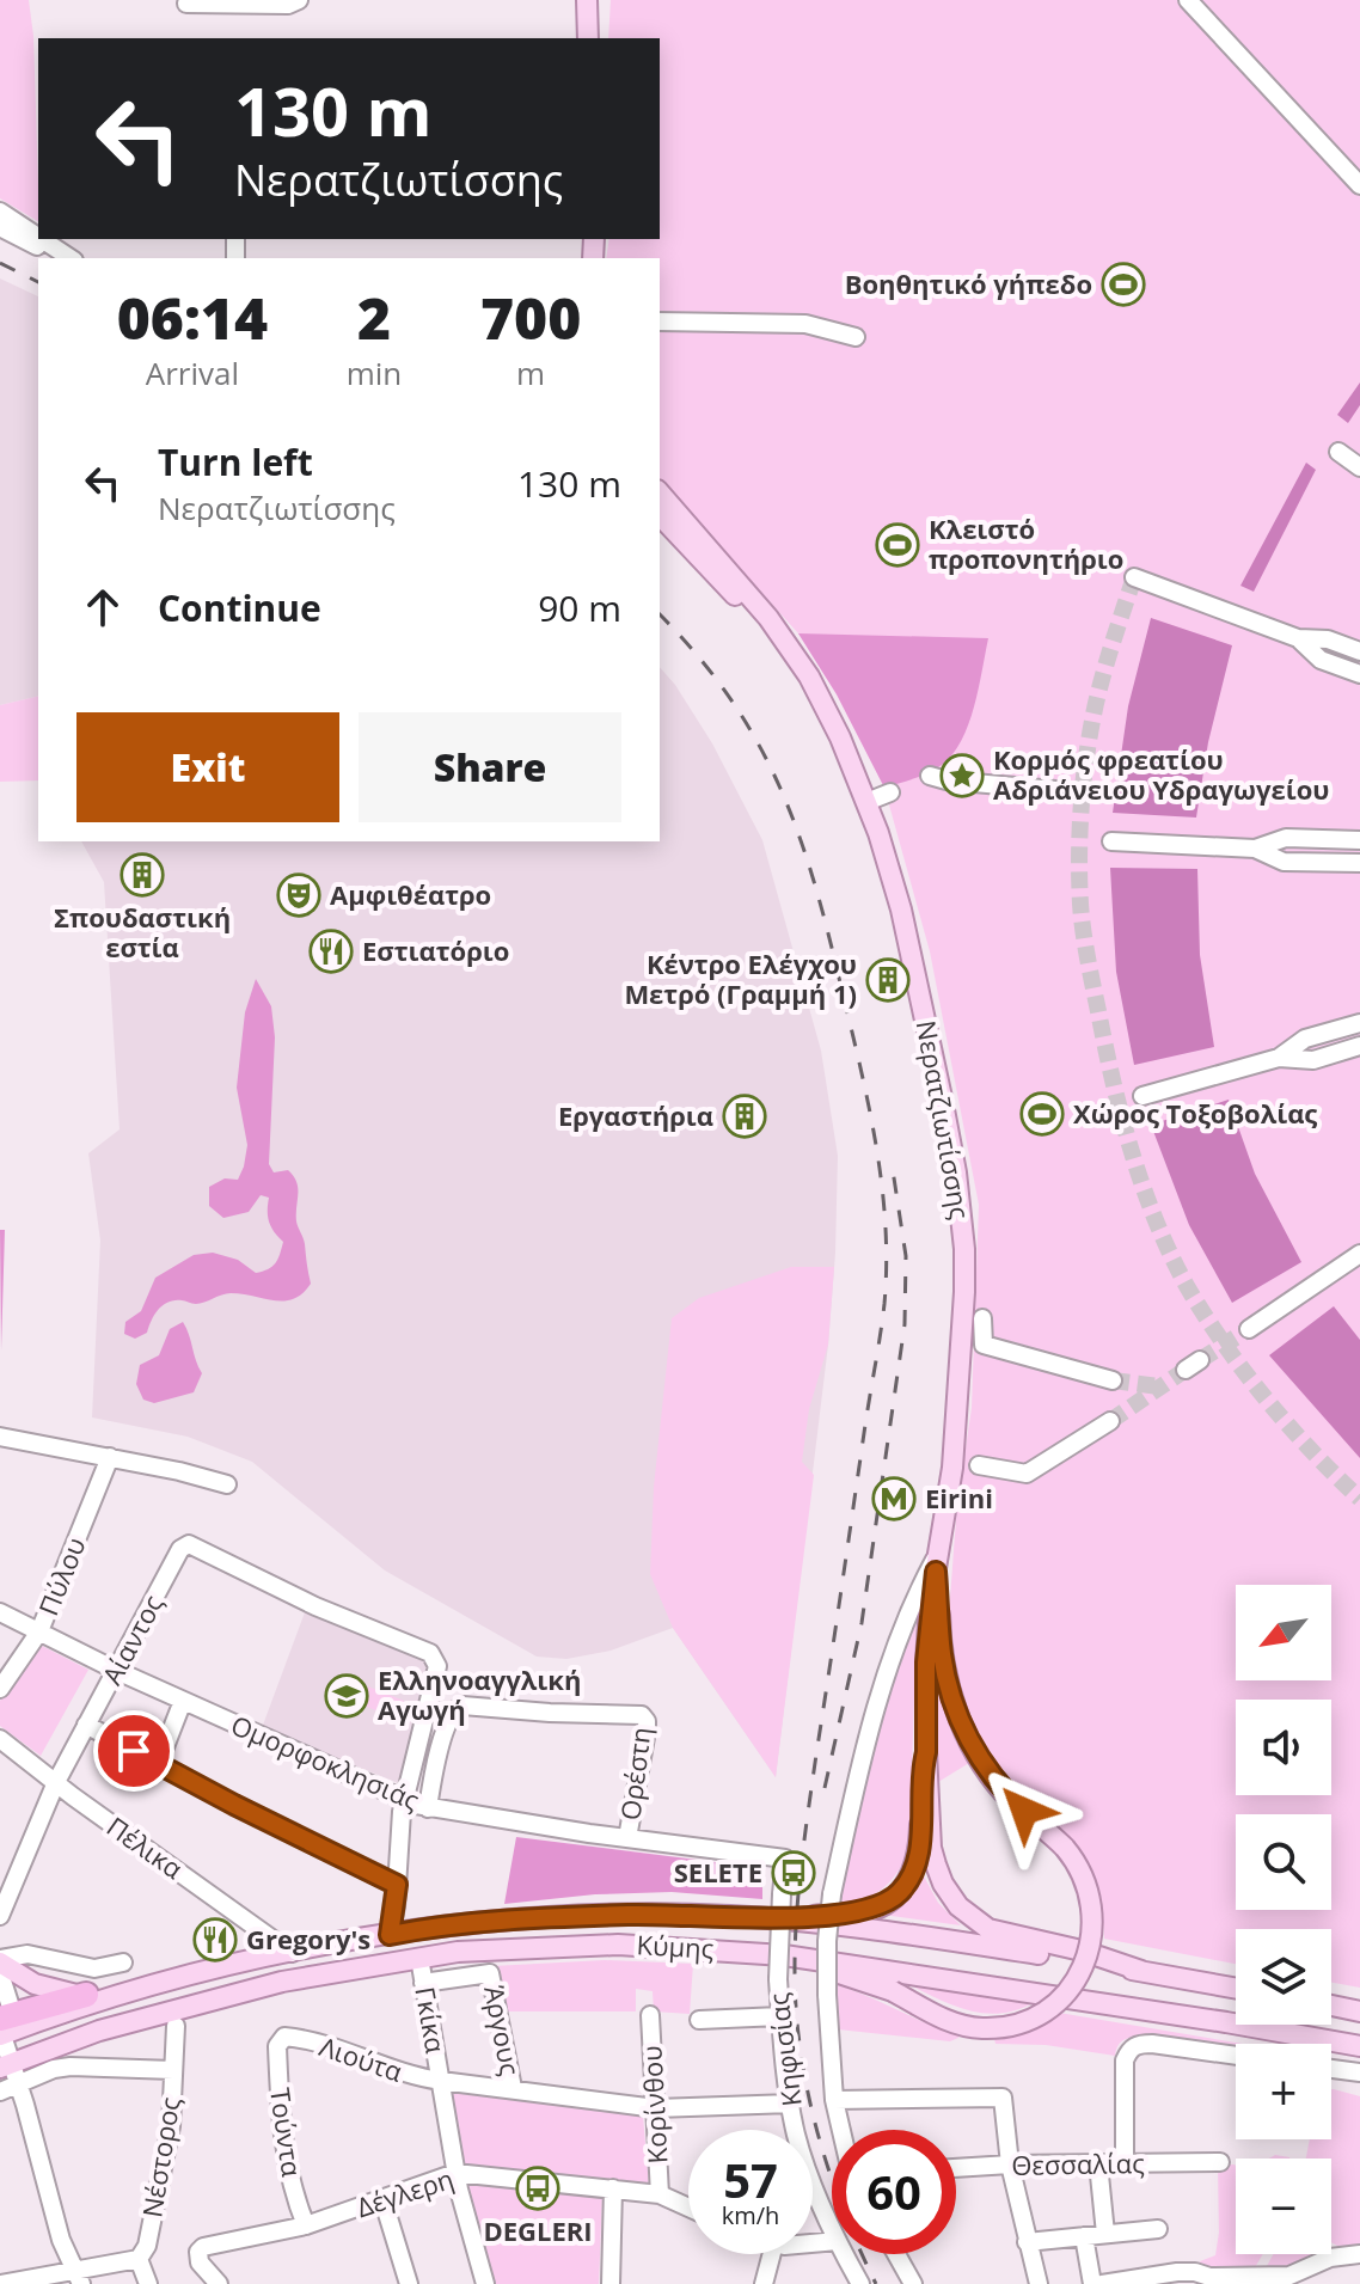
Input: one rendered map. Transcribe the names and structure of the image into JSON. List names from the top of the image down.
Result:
{
  "streets": {
    "main road": ["Νερατζιωτίσσης", "Κύμης"],
    "street": [
      "Πύλου",
      "Αίαντος",
      "Ομορφοκλησιάς",
      "Ορέστη",
      "Πέλικα",
      "Γκίκα",
      "Άργους",
      "Κηφισίας",
      "Λιούτα",
      "Κορίνθου",
      "Τούντα",
      "Νέστορος",
      "Θεσσαλίας",
      "Δέγλερη"
    ]
  },
  "crossings": [
    ["Νερατζιωτίσσης", "Κηφισίας"],
    ["Πύλου", "Ομορφοκλησιάς"],
    ["Αίαντος", "Ομορφοκλησιάς"],
    ["Αίαντος", "Πέλικα"],
    ["Ομορφοκλησιάς", "Ορέστη"],
    ["Ομορφοκλησιάς", "Κηφισίας"],
    ["Πέλικα", "Κύμης"],
    ["Κύμης", "Γκίκα"],
    ["Γκίκα", "Άργους"],
    ["Γκίκα", "Λιούτα"],
    ["Γκίκα", "Δέγλερη"],
    ["Άργους", "Λιούτα"],
    ["Κηφισίας", "Λιούτα"],
    ["Λιούτα", "Κορίνθου"],
    ["Λιούτα", "Τούντα"],
    ["Κορίνθου", "Δέγλερη"],
    ["Τούντα", "Δέγλερη"]
  ],
  "places": {
    "sports": ["Βοηθητικό γήπεδο", "Κλειστό προπονητήριο", "Χώρος Τοξοβολίας"],
    "place": ["Κορμός φρεατίου Αδριάνειου Υδραγωγείου"],
    "building": ["Σπουδαστική εστία", "Κέντρο Ελέγχου Μετρό (Γραμμή 1)", "Εργαστήρια"],
    "theatre": ["Αμφιθέατρο"],
    "restaurant": ["Εστιατόριο", "Gregory's"],
    "metro station": ["Eirini"],
    "school or university": ["Ελληνοαγγλική Αγωγή"],
    "bus stop": ["SELETE", "DEGLERI"]
  },
  "north": "bottom left",
  "page": {
    "turn": ["130 m", "Νερατζιωτίσσης"],
    "eta": [
      "06:14",
      "Arrival",
      "2",
      "min",
      "700",
      "m"
    ],
    "list": [
      {
        "name": "Turn left",
        "note": "Νερατζιωτίσσης",
        "value": "130 m"
      },
      {
        "name": "Continue",
        "value": "90 m"
      }
    ],
    "buttons": ["Exit", "Share"],
    "map_buttons": ["+", "−"],
    "speed": "57 km/h",
    "limit": "60"
  }
}
